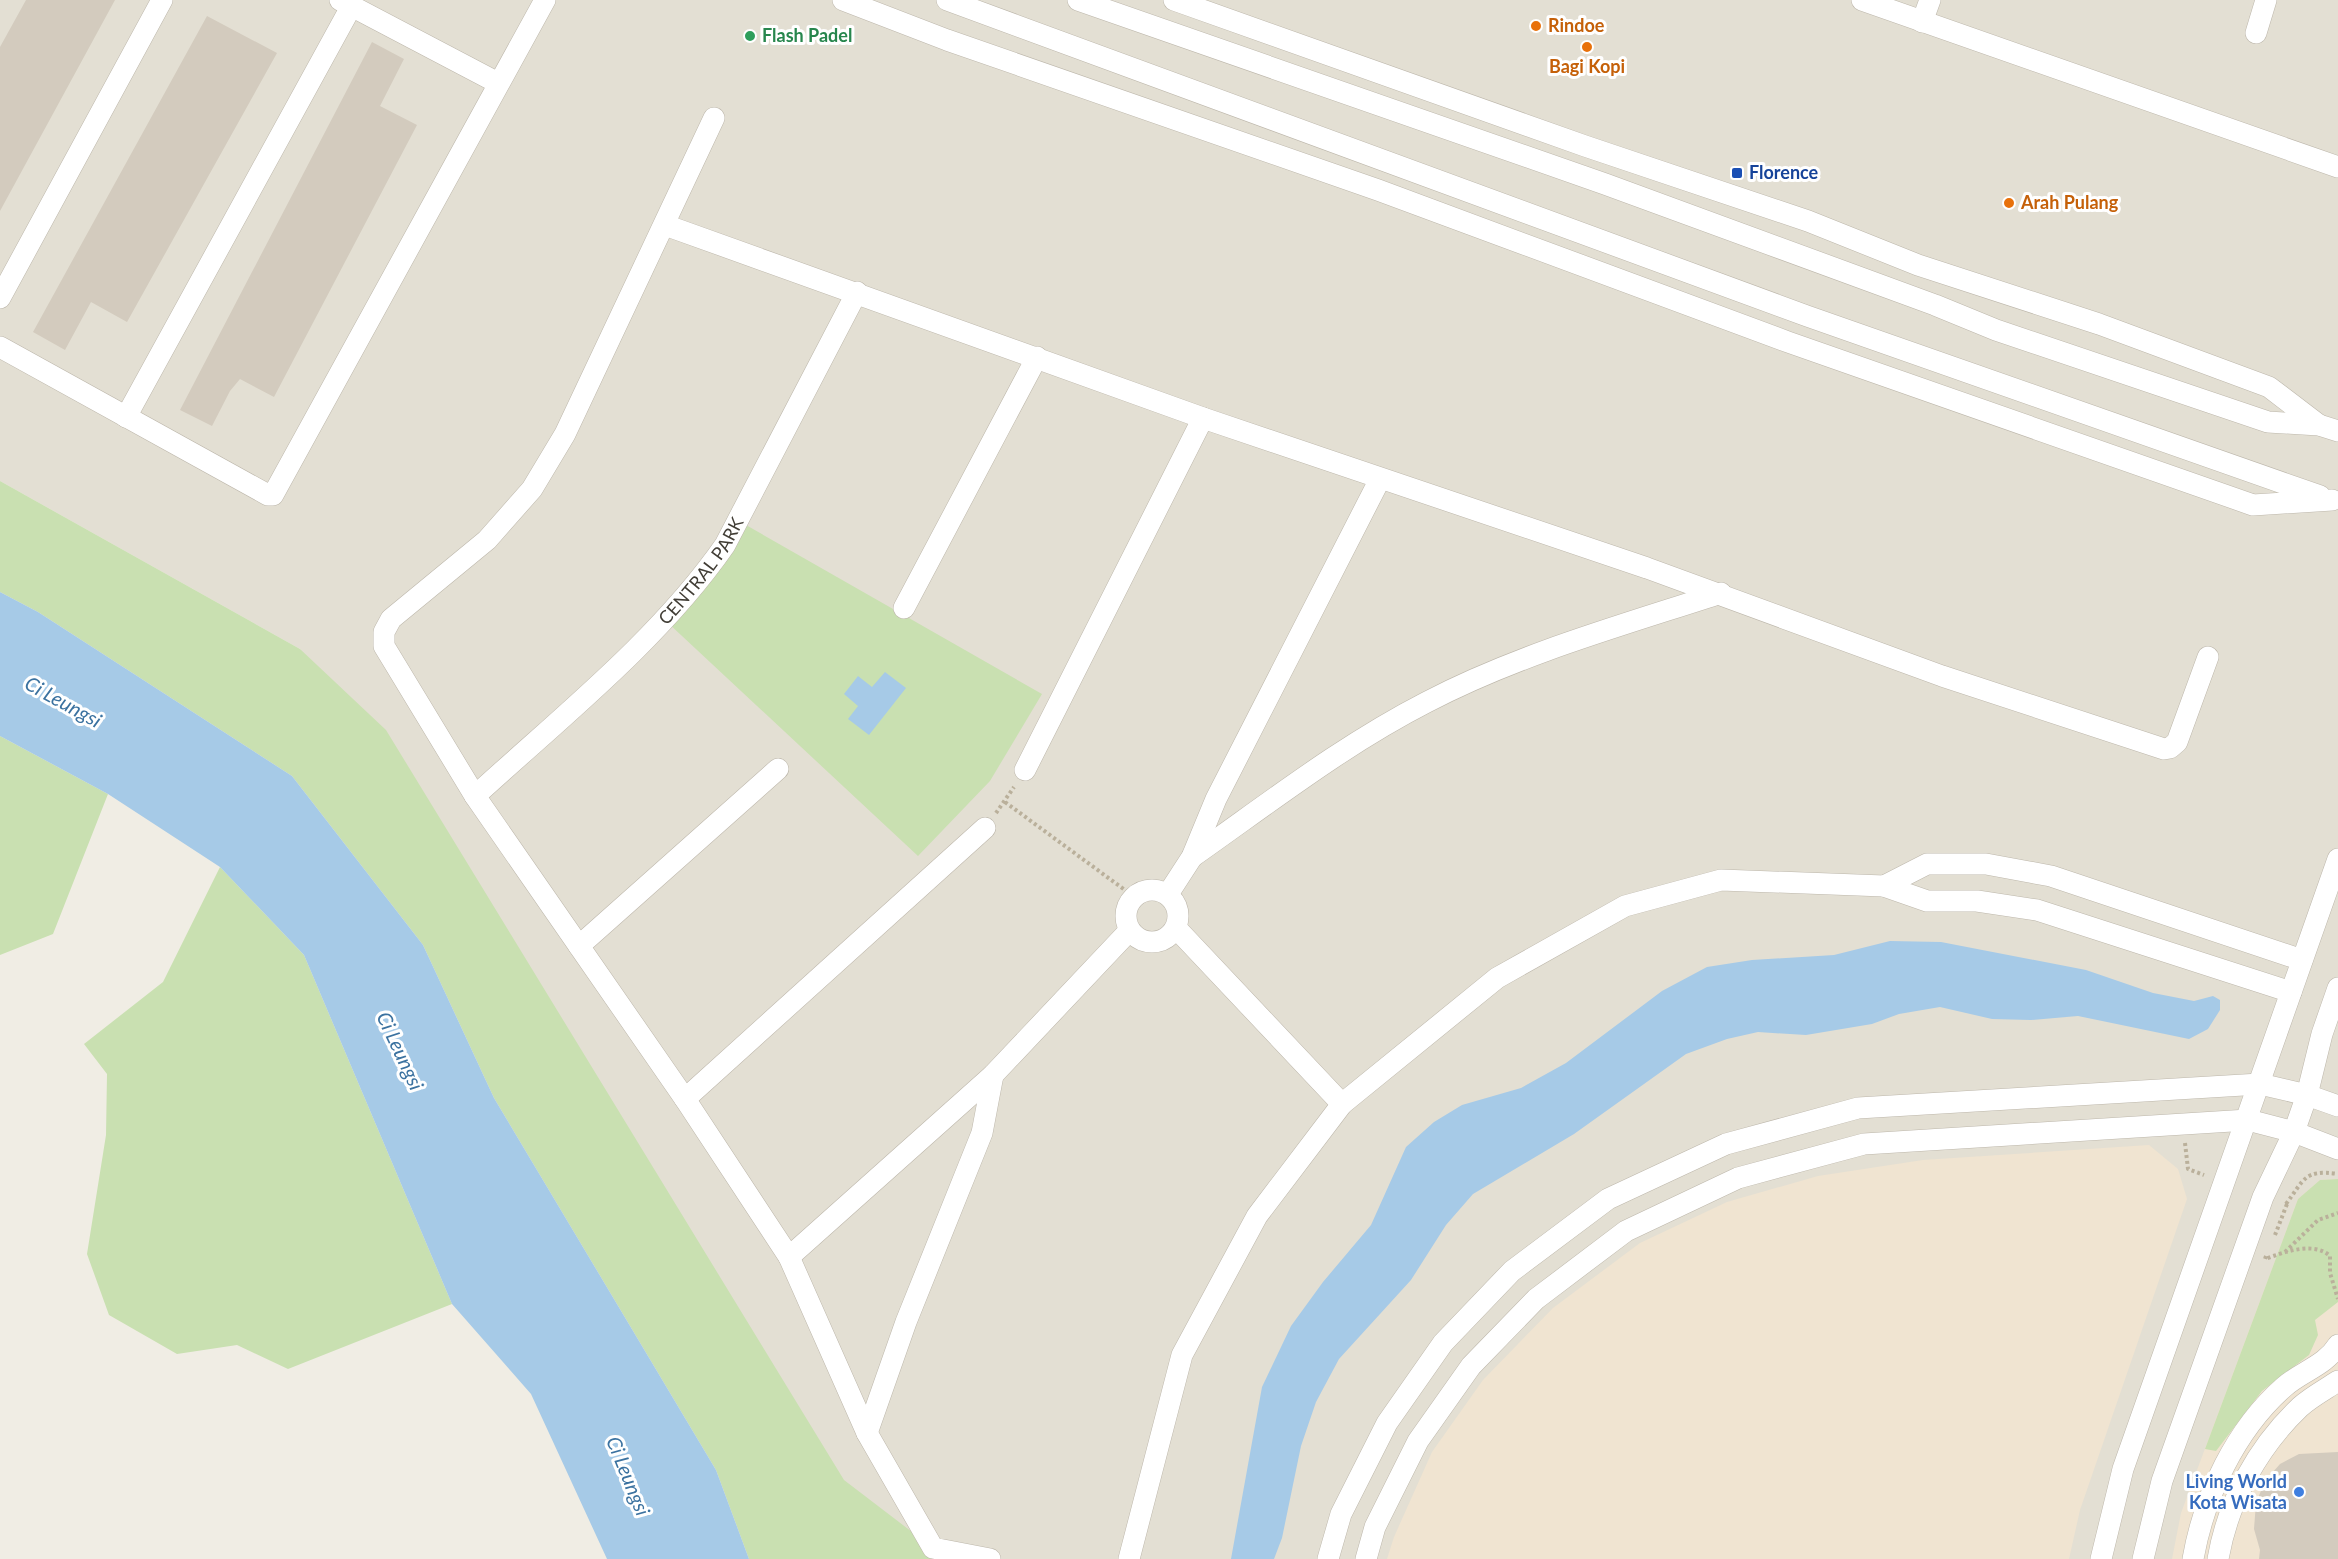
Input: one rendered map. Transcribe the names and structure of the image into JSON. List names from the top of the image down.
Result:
{
  "streets": {
    "street": ["CENTRAL PARK"]
  },
  "water": ["Ci Leungsi"],
  "places": {
    "other": [
      "Rindoe",
      "Flash Padel",
      "Bagi Kopi",
      "Arah Pulang",
      "Living World Kota Wisata"
    ],
    "transit": ["Florence"]
  }
}
